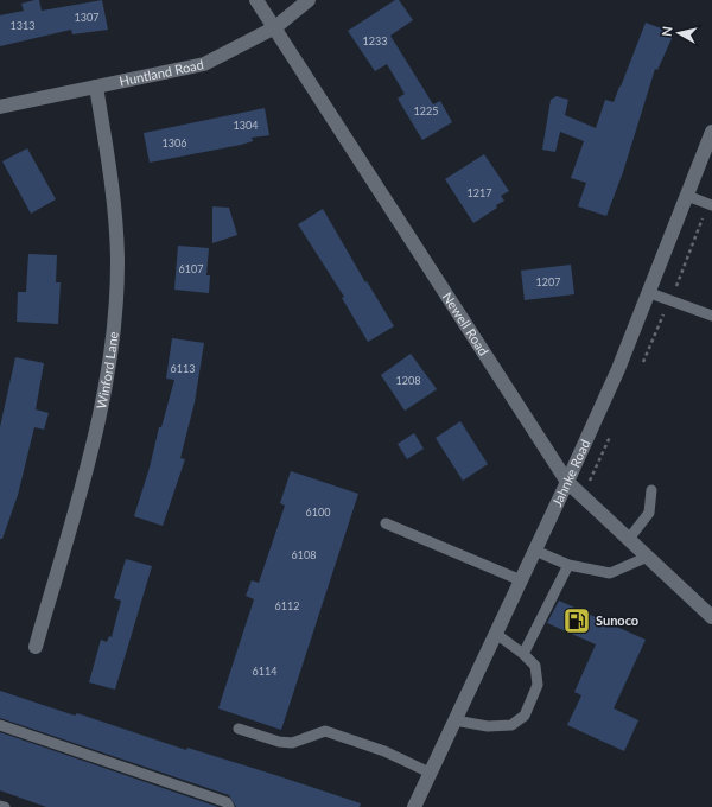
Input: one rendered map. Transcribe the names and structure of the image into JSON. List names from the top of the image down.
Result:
{
  "streets": {
    "street": [
      "Huntland Road",
      "Newell Road",
      "Winford Lane",
      "Jahnke Road"
    ]
  },
  "crossings": [
    ["Huntland Road", "Newell Road"],
    ["Huntland Road", "Winford Lane"],
    ["Newell Road", "Jahnke Road"]
  ],
  "places": {
    "fuel station": ["Sunoco"]
  },
  "house_numbers": [
    "1307",
    "1313",
    "1233",
    "1225",
    "1304",
    "1306",
    "1217",
    "6107",
    "1207",
    "6113",
    "1208",
    "6100",
    "6108",
    "6112",
    "6114"
  ],
  "north": "left"
}
